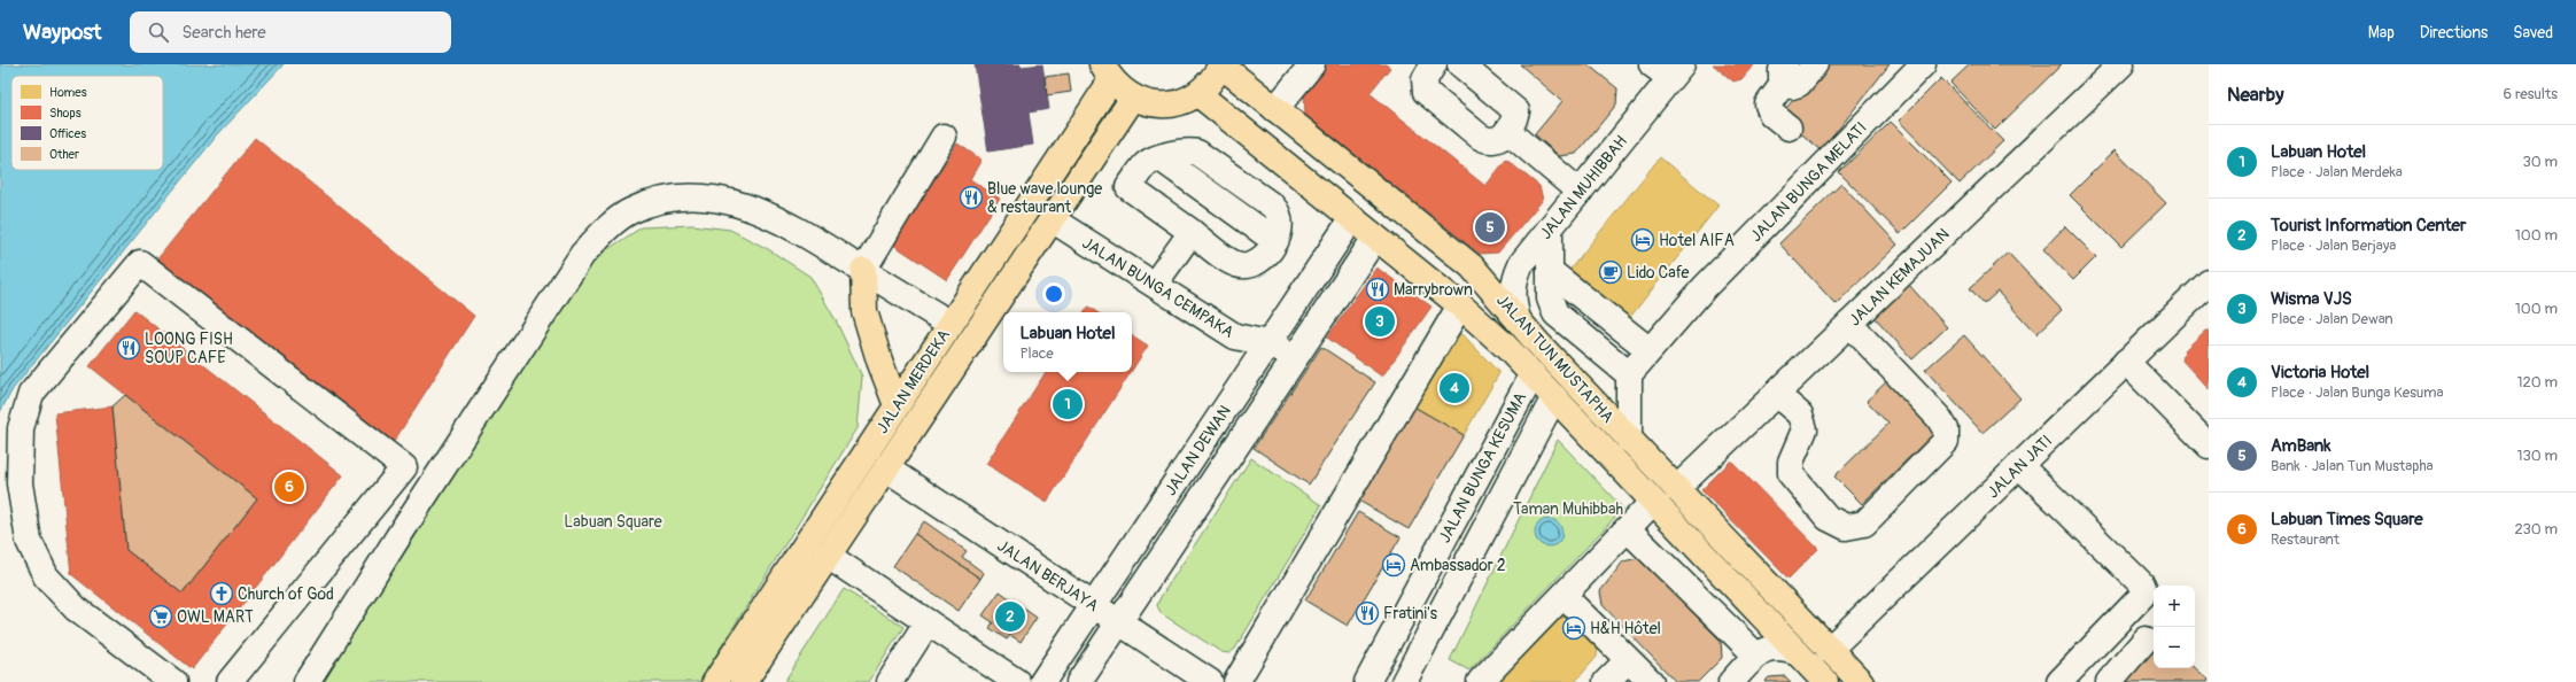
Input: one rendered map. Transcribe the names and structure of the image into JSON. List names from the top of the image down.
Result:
{
  "streets": {
    "main road": ["JALAN TUN MUSTAPHA", "JALAN MERDEKA"],
    "street": [
      "JALAN BUNGA MELATI",
      "JALAN MUHIBBAH",
      "JALAN KEMAJUAN",
      "JALAN BUNGA CEMPAKA",
      "JALAN DEWAN",
      "JALAN JATI",
      "JALAN BUNGA KESUMA",
      "JALAN BERJAYA"
    ]
  },
  "crossings": [
    ["JALAN MUHIBBAH", "JALAN TUN MUSTAPHA"],
    ["JALAN KEMAJUAN", "JALAN TUN MUSTAPHA"],
    ["JALAN BUNGA CEMPAKA", "JALAN MERDEKA"],
    ["JALAN BUNGA CEMPAKA", "JALAN DEWAN"],
    ["JALAN TUN MUSTAPHA", "JALAN DEWAN"],
    ["JALAN TUN MUSTAPHA", "JALAN JATI"],
    ["JALAN TUN MUSTAPHA", "JALAN BUNGA KESUMA"],
    ["JALAN MERDEKA", "JALAN BERJAYA"],
    ["JALAN DEWAN", "JALAN BERJAYA"]
  ],
  "parks": ["Taman Muhibbah", "Labuan Square"],
  "places": {
    "restaurant": [
      "Blue wave lounge & restaurant",
      "Marrybrown",
      "LOONG FISH SOUP CAFE",
      "Fratini's"
    ],
    "hotel": ["Hotel AIFA", "Ambassador 2", "H&H Hôtel"],
    "cafe": ["Lido Cafe"],
    "church": ["Church of God"],
    "supermarket": ["OWL MART"]
  },
  "legend": [
    "Homes",
    "Shops",
    "Offices",
    "Other"
  ],
  "page": {
    "header": "Waypost",
    "search": "Search here",
    "nav": ["Map", "Directions", "Saved"],
    "heading": ["Nearby", "6 results"],
    "list": [
      {
        "mark": "1",
        "name": "Labuan Hotel",
        "note": "Place · Jalan Merdeka",
        "value": "30 m"
      },
      {
        "mark": "2",
        "name": "Tourist Information Center",
        "note": "Place · Jalan Berjaya",
        "value": "100 m"
      },
      {
        "mark": "3",
        "name": "Wisma VJS",
        "note": "Place · Jalan Dewan",
        "value": "100 m"
      },
      {
        "mark": "4",
        "name": "Victoria Hotel",
        "note": "Place · Jalan Bunga Kesuma",
        "value": "120 m"
      },
      {
        "mark": "5",
        "name": "AmBank",
        "note": "Bank · Jalan Tun Mustapha",
        "value": "130 m"
      },
      {
        "mark": "6",
        "name": "Labuan Times Square",
        "note": "Restaurant",
        "value": "230 m"
      }
    ],
    "pins": [
      "5",
      "3",
      "4",
      "1",
      "6",
      "2"
    ],
    "popup": ["Labuan Hotel", "Place"],
    "map_buttons": ["+", "−"]
  }
}
